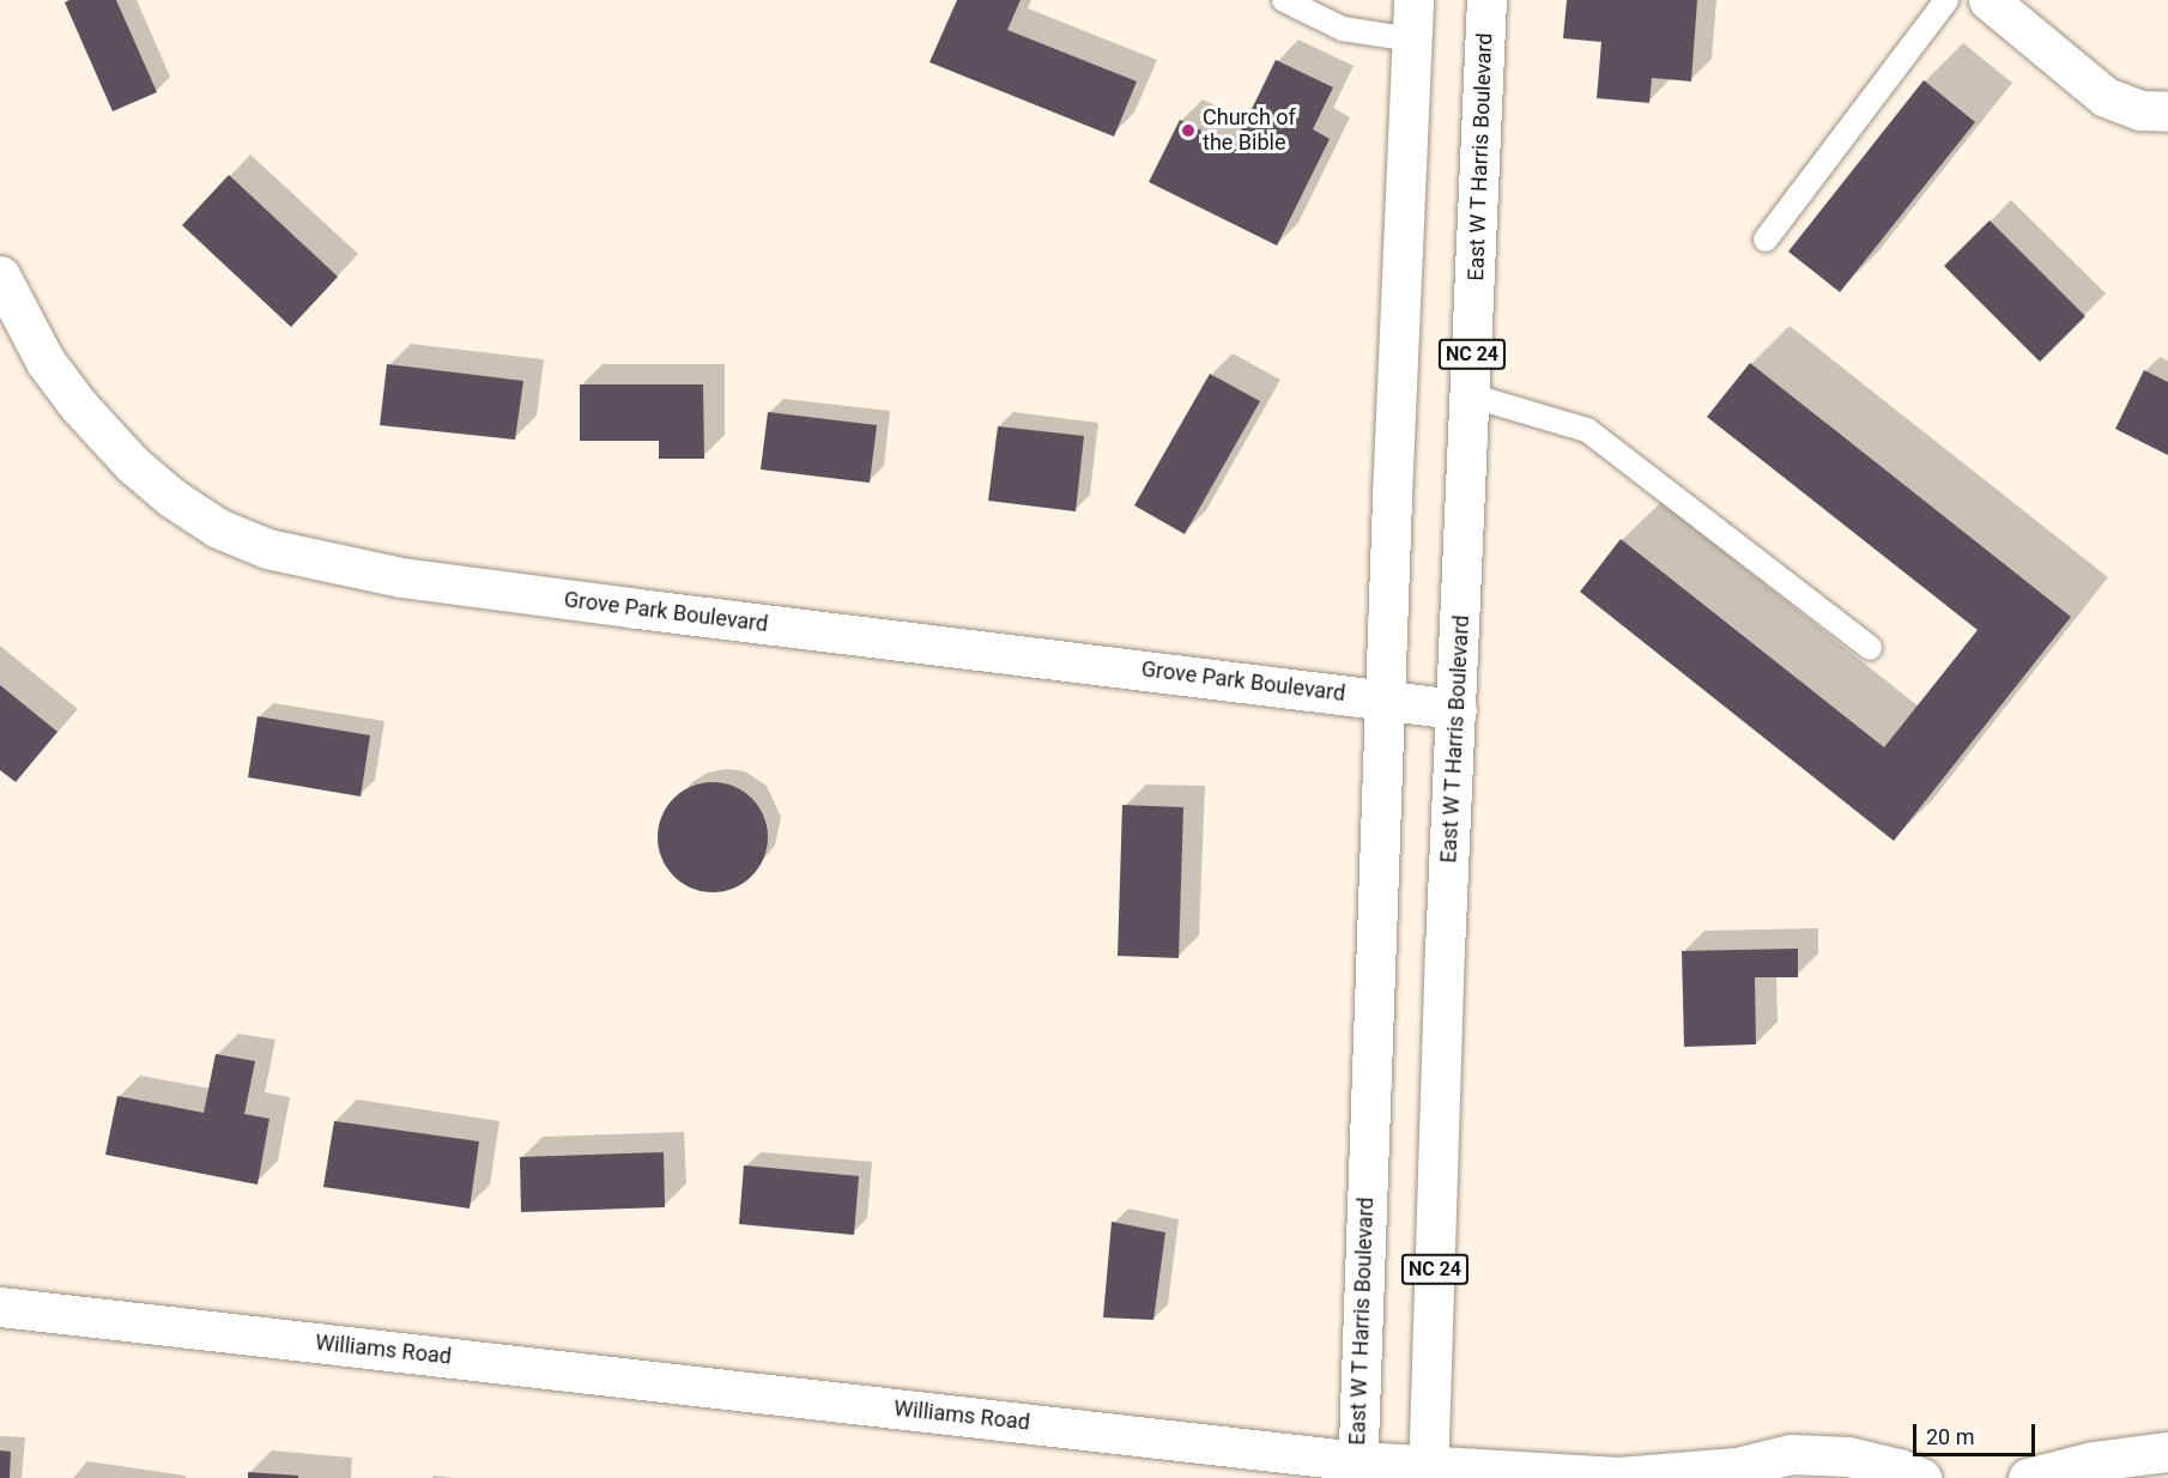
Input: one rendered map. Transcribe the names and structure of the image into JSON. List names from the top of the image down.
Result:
{
  "streets": {
    "street": [
      "East W T Harris Boulevard",
      "NC 24",
      "Grove Park Boulevard",
      "Williams Road"
    ]
  },
  "crossings": [
    ["East W T Harris Boulevard", "Grove Park Boulevard"],
    ["East W T Harris Boulevard", "Williams Road"]
  ],
  "places": ["Church of the Bible"],
  "scale_bar": "20 m"
}
